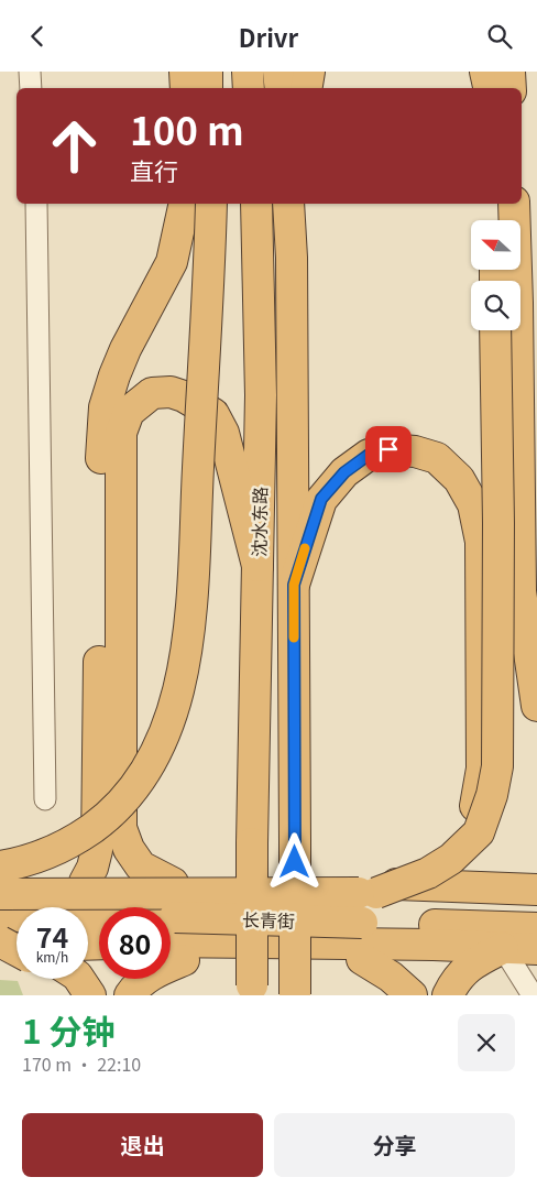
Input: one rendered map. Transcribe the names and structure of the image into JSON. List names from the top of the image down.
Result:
{
  "streets": {
    "highway": ["沈水东路", "长青街"]
  },
  "north": "left",
  "page": {
    "header": "Drivr",
    "turn": ["100 m", "直行"],
    "speed": "74 km/h",
    "limit": "80",
    "heading": ["1 分钟", "170 m · 22:10"],
    "buttons": ["退出", "分享"]
  }
}
